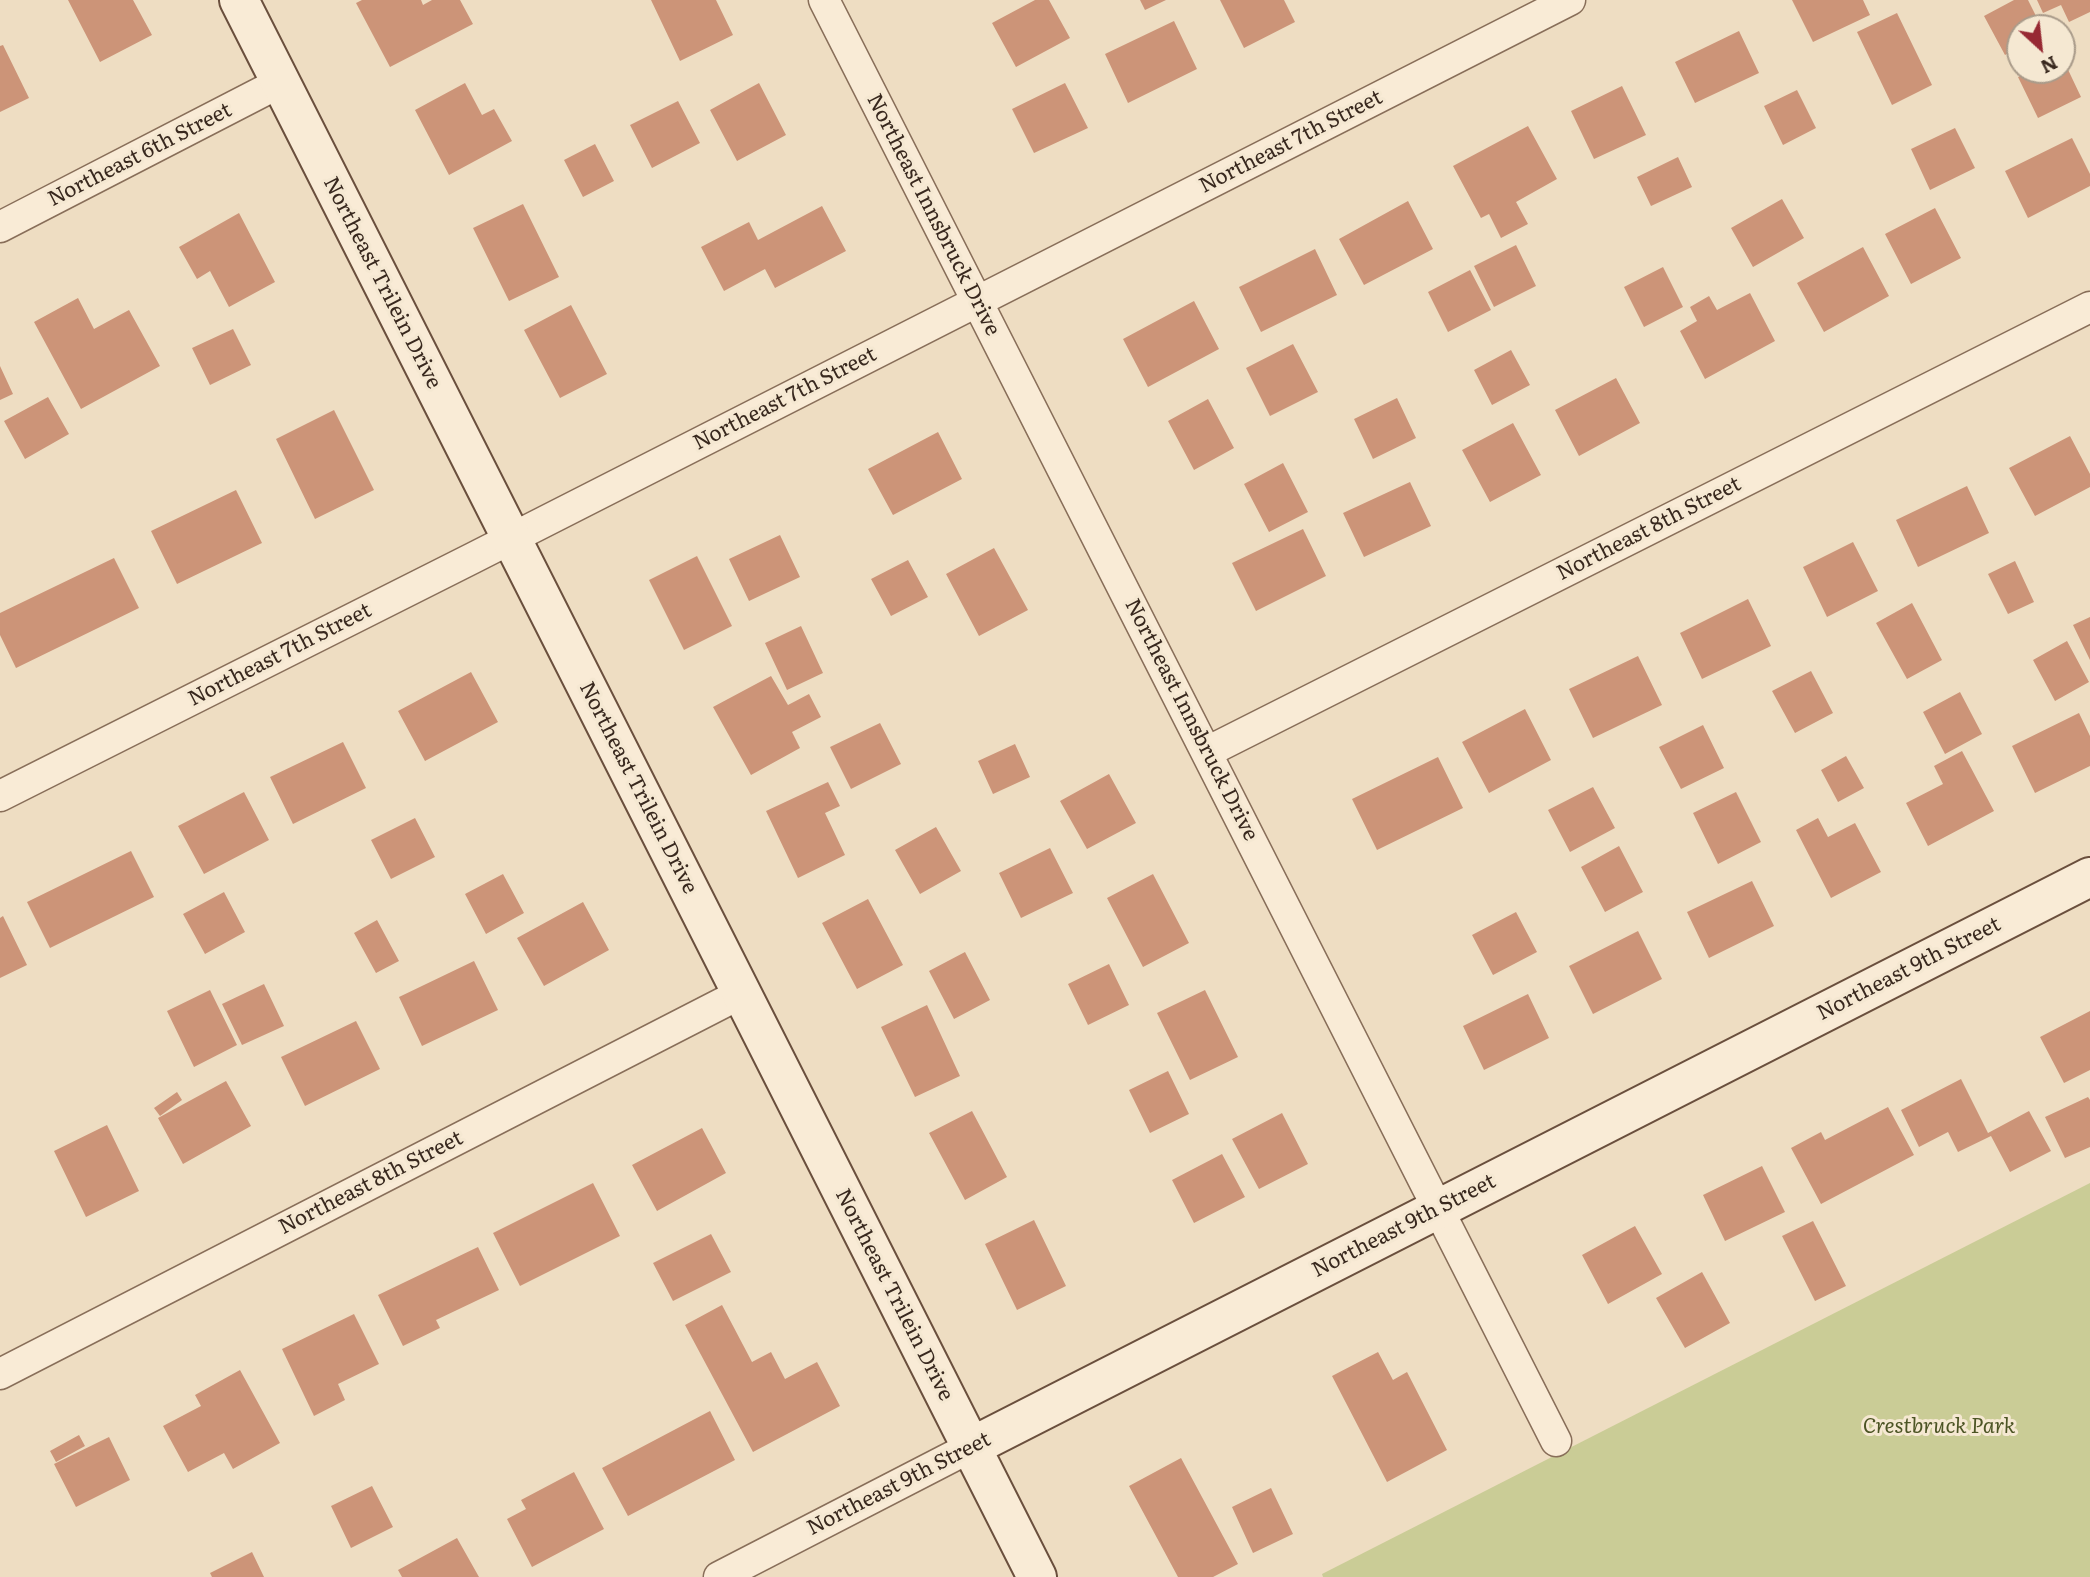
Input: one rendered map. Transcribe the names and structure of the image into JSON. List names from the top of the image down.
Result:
{
  "streets": {
    "street": [
      "Northeast 7th Street",
      "Northeast 6th Street",
      "Northeast Innsbruck Drive",
      "Northeast Trilein Drive",
      "Northeast 8th Street",
      "Northeast 9th Street"
    ]
  },
  "crossings": [
    ["Northeast 7th Street", "Northeast Innsbruck Drive"],
    ["Northeast 7th Street", "Northeast Trilein Drive"],
    ["Northeast 6th Street", "Northeast Trilein Drive"],
    ["Northeast Innsbruck Drive", "Northeast 8th Street"],
    ["Northeast Innsbruck Drive", "Northeast 9th Street"],
    ["Northeast Trilein Drive", "Northeast 8th Street"],
    ["Northeast Trilein Drive", "Northeast 9th Street"]
  ],
  "parks": ["Crestbruck Park"],
  "north": "bottom right"
}
